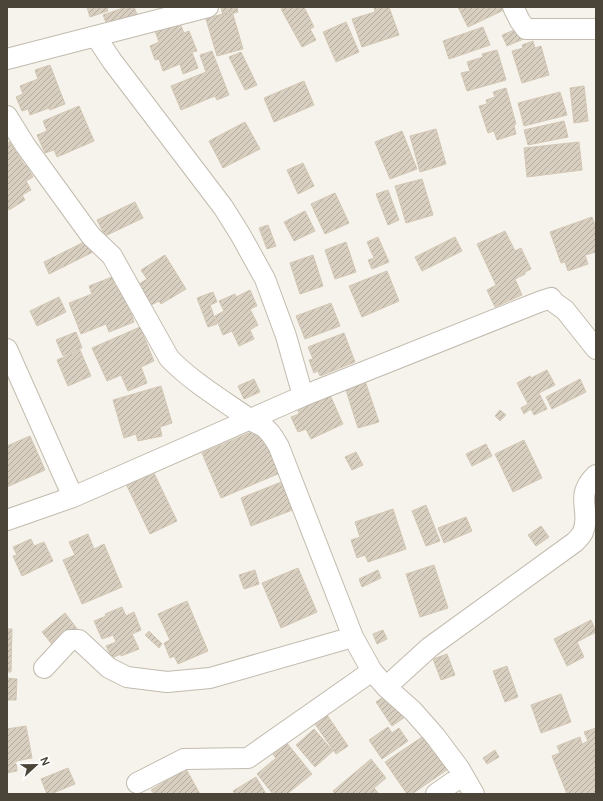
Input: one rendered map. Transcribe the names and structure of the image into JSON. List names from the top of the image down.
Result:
{
  "north": "right"
}
